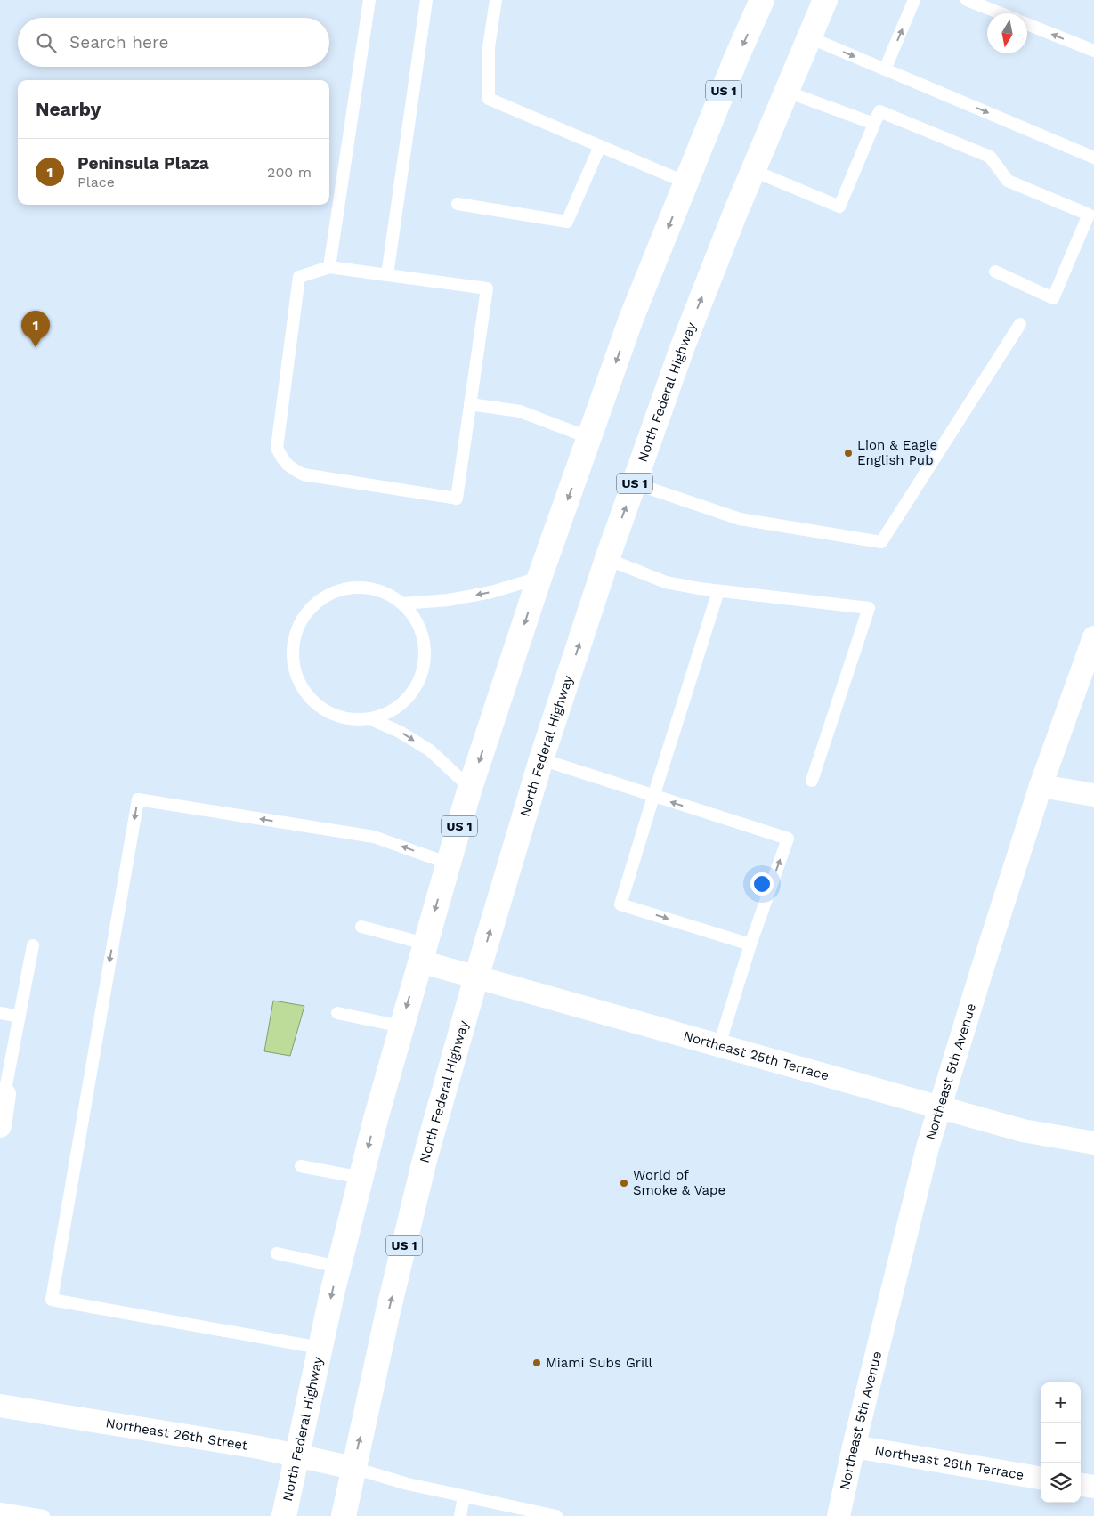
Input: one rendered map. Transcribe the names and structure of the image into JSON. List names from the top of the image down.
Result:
{
  "streets": {
    "main road": ["US 1", "North Federal Highway"],
    "street": [
      "Northeast 25th Terrace",
      "Northeast 5th Avenue",
      "Northeast 26th Street",
      "Northeast 26th Terrace"
    ]
  },
  "crossings": [
    ["North Federal Highway", "Northeast 25th Terrace"],
    ["North Federal Highway", "Northeast 26th Street"],
    ["Northeast 25th Terrace", "Northeast 5th Avenue"],
    ["Northeast 5th Avenue", "Northeast 26th Terrace"]
  ],
  "places": ["Lion & Eagle English Pub", "World of Smoke & Vape", "Miami Subs Grill"],
  "north": "bottom",
  "page": {
    "search": "Search here",
    "heading": "Nearby",
    "list": [
      {
        "mark": "1",
        "name": "Peninsula Plaza",
        "note": "Place",
        "value": "200 m"
      }
    ],
    "pins": "1",
    "map_buttons": ["+", "−"]
  }
}
